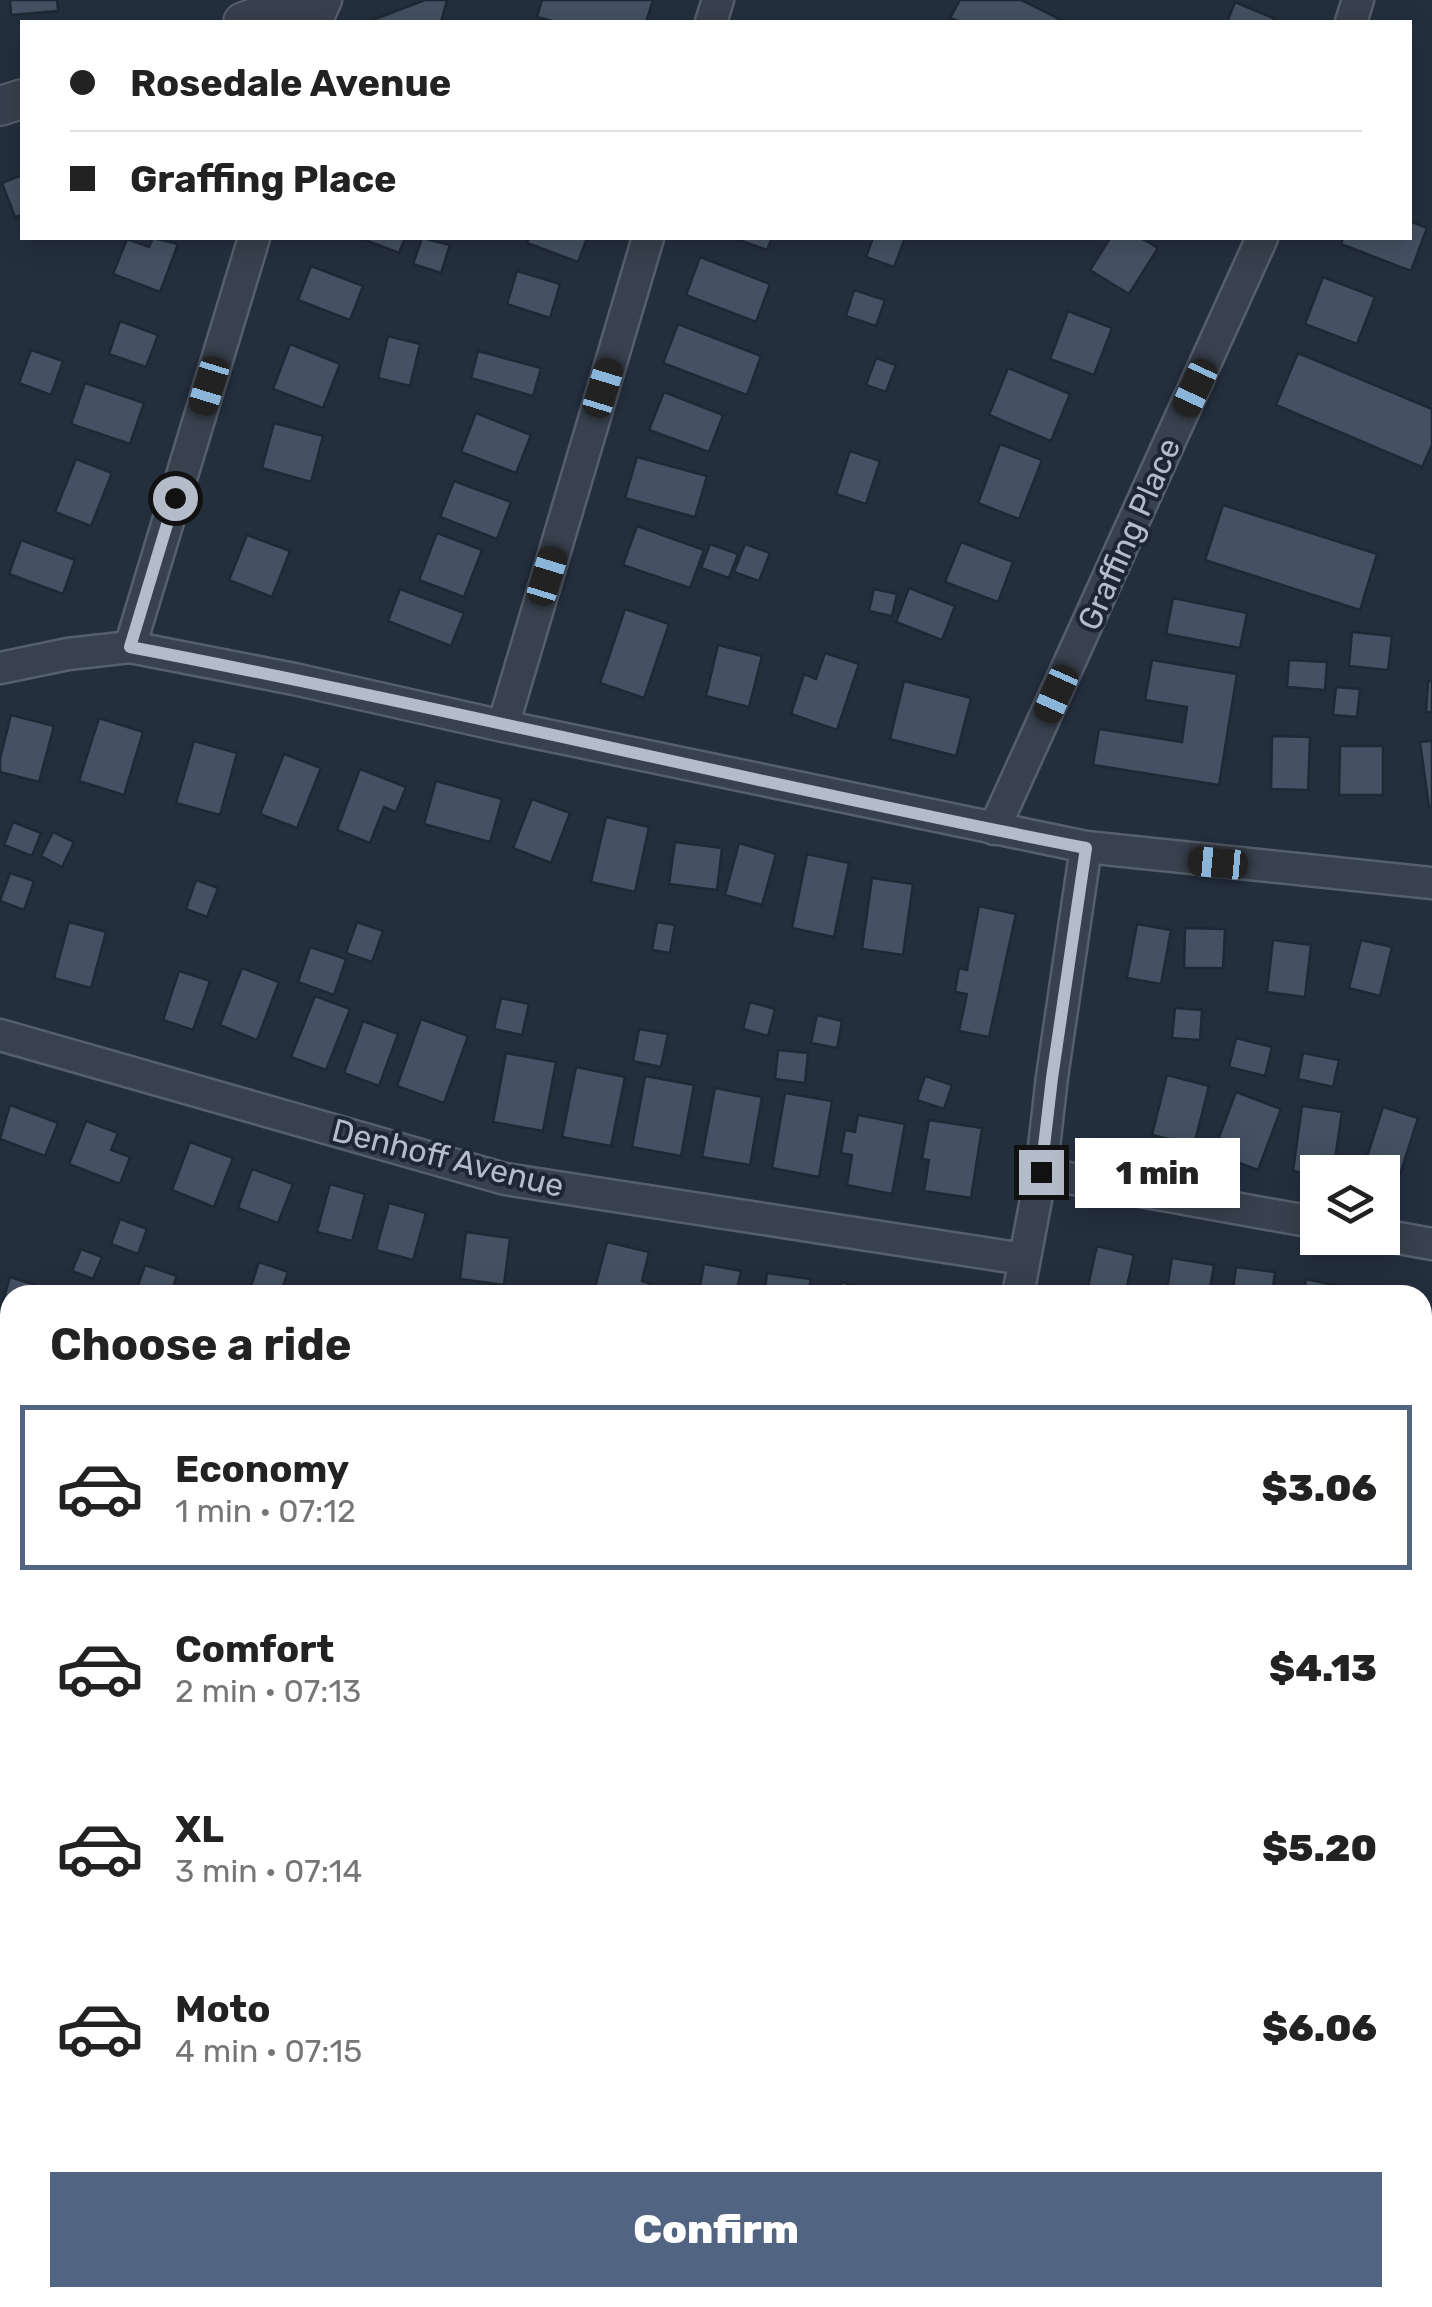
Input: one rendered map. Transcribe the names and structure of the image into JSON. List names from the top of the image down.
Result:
{
  "streets": {
    "street": ["Graffing Place", "Denhoff Avenue"]
  },
  "page": {
    "banner": ["Rosedale Avenue", "Graffing Place"],
    "bubble": "1 min",
    "heading": "Choose a ride",
    "list": [
      {
        "name": "Economy",
        "note": "1 min · 07:12",
        "value": "$3.06"
      },
      {
        "name": "Comfort",
        "note": "2 min · 07:13",
        "value": "$4.13"
      },
      {
        "name": "XL",
        "note": "3 min · 07:14",
        "value": "$5.20"
      },
      {
        "name": "Moto",
        "note": "4 min · 07:15",
        "value": "$6.06"
      }
    ],
    "buttons": "Confirm"
  }
}
